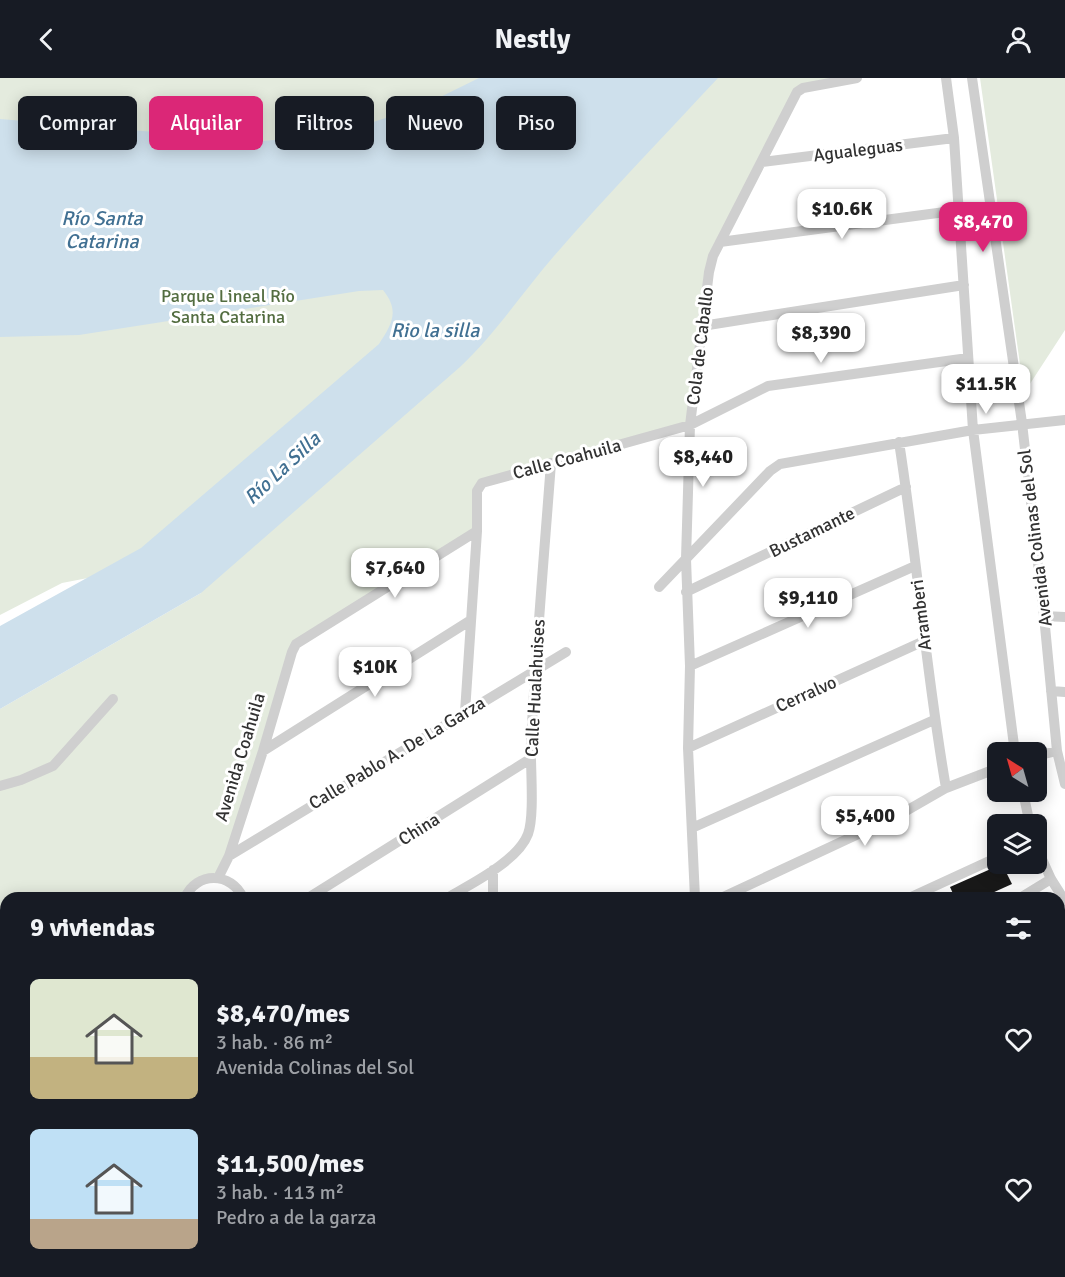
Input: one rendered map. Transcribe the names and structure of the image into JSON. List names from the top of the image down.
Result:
{
  "streets": {
    "street": [
      "Agualeguas",
      "Cola de Caballo",
      "Calle Coahuila",
      "Bustamante",
      "Avenida Colinas del Sol",
      "Aramberi",
      "Calle Hualahuises",
      "Cerralvo",
      "Calle Pablo A. De La Garza",
      "Avenida Coahuila",
      "China"
    ]
  },
  "crossings": [
    ["Agualeguas", "Cola de Caballo"],
    ["Cola de Caballo", "Calle Coahuila"],
    ["Cola de Caballo", "Bustamante"],
    ["Cola de Caballo", "Cerralvo"],
    ["Calle Coahuila", "Calle Hualahuises"],
    ["Calle Coahuila", "Avenida Coahuila"],
    ["Bustamante", "Aramberi"],
    ["Aramberi", "Cerralvo"],
    ["Calle Hualahuises", "Calle Pablo A. De La Garza"],
    ["Calle Hualahuises", "China"],
    ["Calle Pablo A. De La Garza", "Avenida Coahuila"]
  ],
  "water": ["Río Santa Catarina", "Rio la silla", "Río La Silla"],
  "parks": ["Parque Lineal Río Santa Catarina"],
  "north": "top left",
  "page": {
    "header": "Nestly",
    "chip": [
      "Comprar",
      "Alquilar",
      "Filtros",
      "Nuevo",
      "Piso"
    ],
    "price": [
      "$10.6K",
      "$8,470",
      "$8,390",
      "$11.5K",
      "$8,440",
      "$7,640",
      "$9,110",
      "$10K",
      "$5,400"
    ],
    "heading": "9 viviendas",
    "list": [
      {
        "name": "$8,470/mes",
        "note": "3 hab. · 86 m² · Avenida Colinas del Sol"
      },
      {
        "name": "$11,500/mes",
        "note": "3 hab. · 113 m² · Pedro a de la garza"
      }
    ]
  }
}
